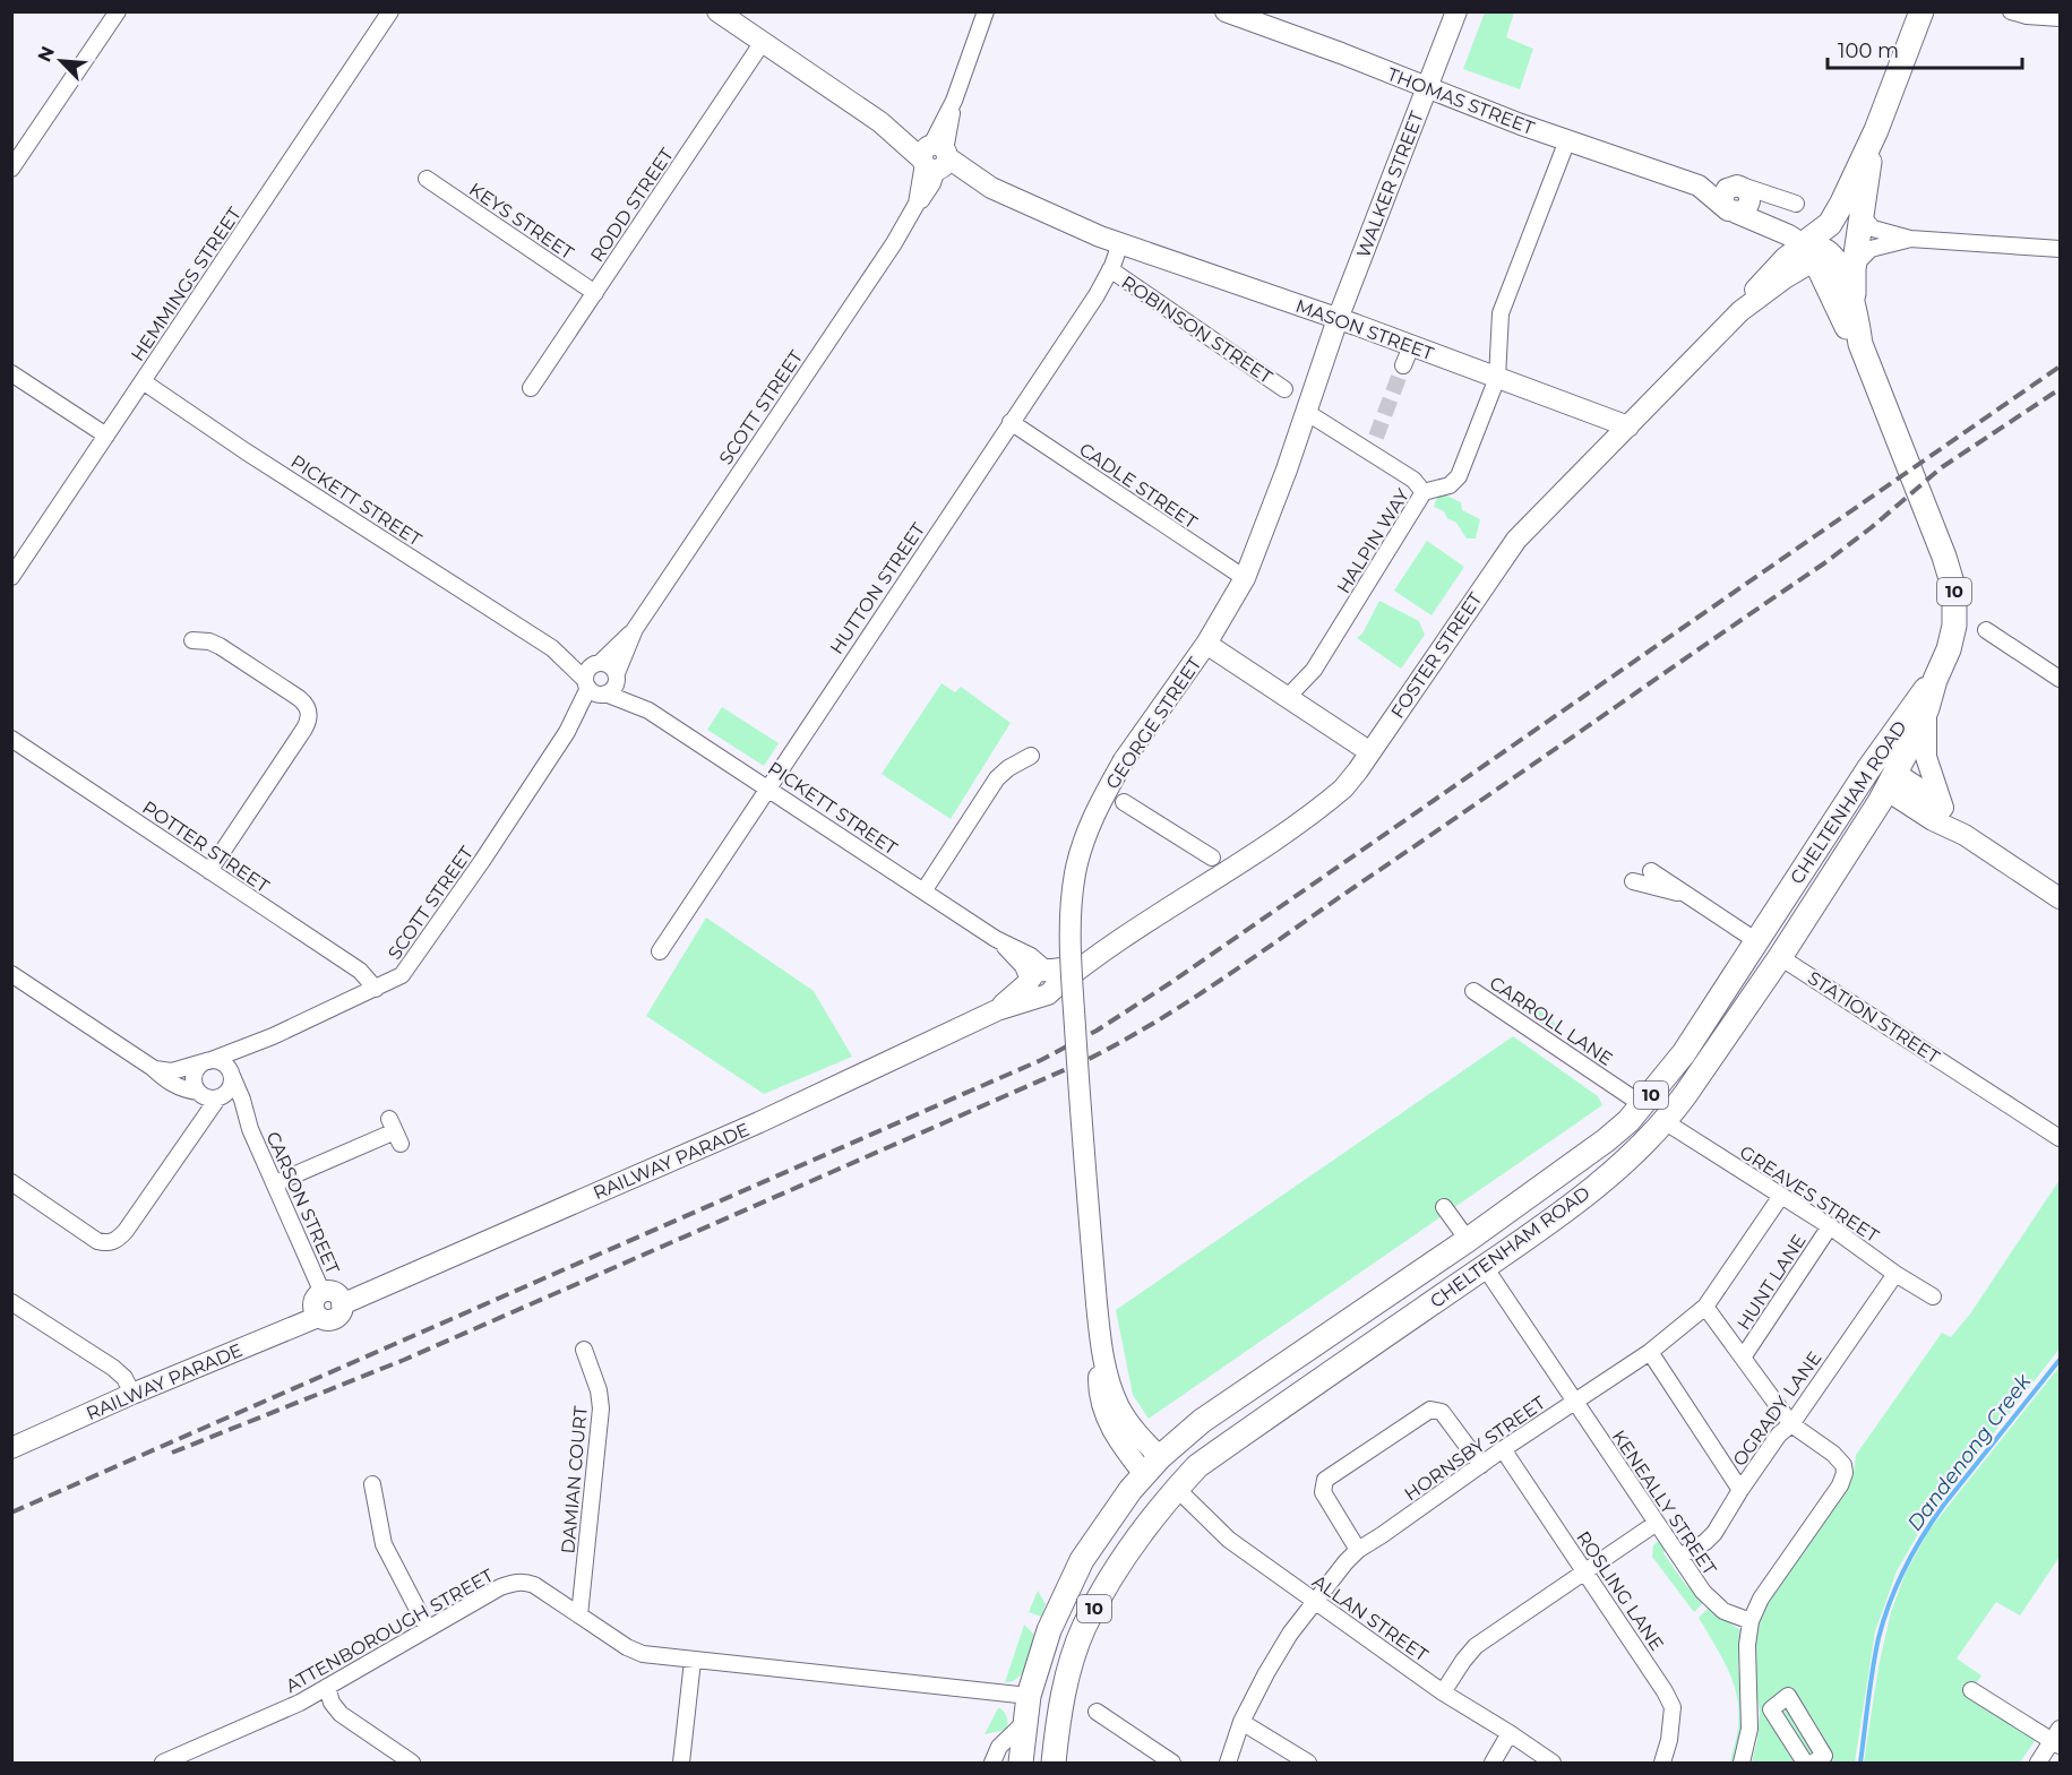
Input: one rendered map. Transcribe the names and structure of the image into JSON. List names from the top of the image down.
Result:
{
  "streets": {
    "main road": [
      "10",
      "FOSTER STREET",
      "CHELTENHAM ROAD",
      "STATION STREET"
    ],
    "street": [
      "THOMAS STREET",
      "WALKER STREET",
      "RODD STREET",
      "KEYS STREET",
      "HEMMINGS STREET",
      "ROBINSON STREET",
      "MASON STREET",
      "SCOTT STREET",
      "CADLE STREET",
      "PICKETT STREET",
      "HALPIN WAY",
      "HUTTON STREET",
      "GEORGE STREET",
      "POTTER STREET",
      "CARROLL LANE",
      "RAILWAY PARADE",
      "GREAVES STREET",
      "CARSON STREET",
      "HUNT LANE",
      "OGRADY LANE",
      "HORNSBY STREET",
      "DAMIAN COURT",
      "KENEALLY STREET",
      "ROSLING LANE",
      "ALLAN STREET",
      "ATTENBOROUGH STREET"
    ]
  },
  "crossings": [
    ["THOMAS STREET", "WALKER STREET"],
    ["THOMAS STREET", "HALPIN WAY"],
    ["THOMAS STREET", "FOSTER STREET"],
    ["THOMAS STREET", "CHELTENHAM ROAD"],
    ["WALKER STREET", "MASON STREET"],
    ["WALKER STREET", "GEORGE STREET"],
    ["RODD STREET", "KEYS STREET"],
    ["HEMMINGS STREET", "PICKETT STREET"],
    ["ROBINSON STREET", "HUTTON STREET"],
    ["MASON STREET", "SCOTT STREET"],
    ["MASON STREET", "HALPIN WAY"],
    ["MASON STREET", "HUTTON STREET"],
    ["MASON STREET", "FOSTER STREET"],
    ["MASON STREET", "GEORGE STREET"],
    ["SCOTT STREET", "PICKETT STREET"],
    ["SCOTT STREET", "POTTER STREET"],
    ["SCOTT STREET", "CARSON STREET"],
    ["CADLE STREET", "HUTTON STREET"],
    ["CADLE STREET", "GEORGE STREET"],
    ["PICKETT STREET", "HUTTON STREET"],
    ["PICKETT STREET", "FOSTER STREET"],
    ["PICKETT STREET", "RAILWAY PARADE"],
    ["10", "FOSTER STREET"],
    ["10", "CHELTENHAM ROAD"],
    ["FOSTER STREET", "CHELTENHAM ROAD"],
    ["FOSTER STREET", "RAILWAY PARADE"],
    ["GEORGE STREET", "CHELTENHAM ROAD"],
    ["CHELTENHAM ROAD", "STATION STREET"],
    ["CHELTENHAM ROAD", "CARROLL LANE"],
    ["CHELTENHAM ROAD", "GREAVES STREET"],
    ["CHELTENHAM ROAD", "KENEALLY STREET"],
    ["CHELTENHAM ROAD", "ALLAN STREET"],
    ["CHELTENHAM ROAD", "ATTENBOROUGH STREET"],
    ["RAILWAY PARADE", "CARSON STREET"],
    ["GREAVES STREET", "HUNT LANE"],
    ["GREAVES STREET", "OGRADY LANE"],
    ["GREAVES STREET", "HORNSBY STREET"],
    ["OGRADY LANE", "KENEALLY STREET"],
    ["HORNSBY STREET", "KENEALLY STREET"],
    ["HORNSBY STREET", "ROSLING LANE"],
    ["HORNSBY STREET", "ALLAN STREET"],
    ["DAMIAN COURT", "ATTENBOROUGH STREET"]
  ],
  "water": ["Dandenong Creek"],
  "scale_bar": "100 m",
  "north": "top left"
}
